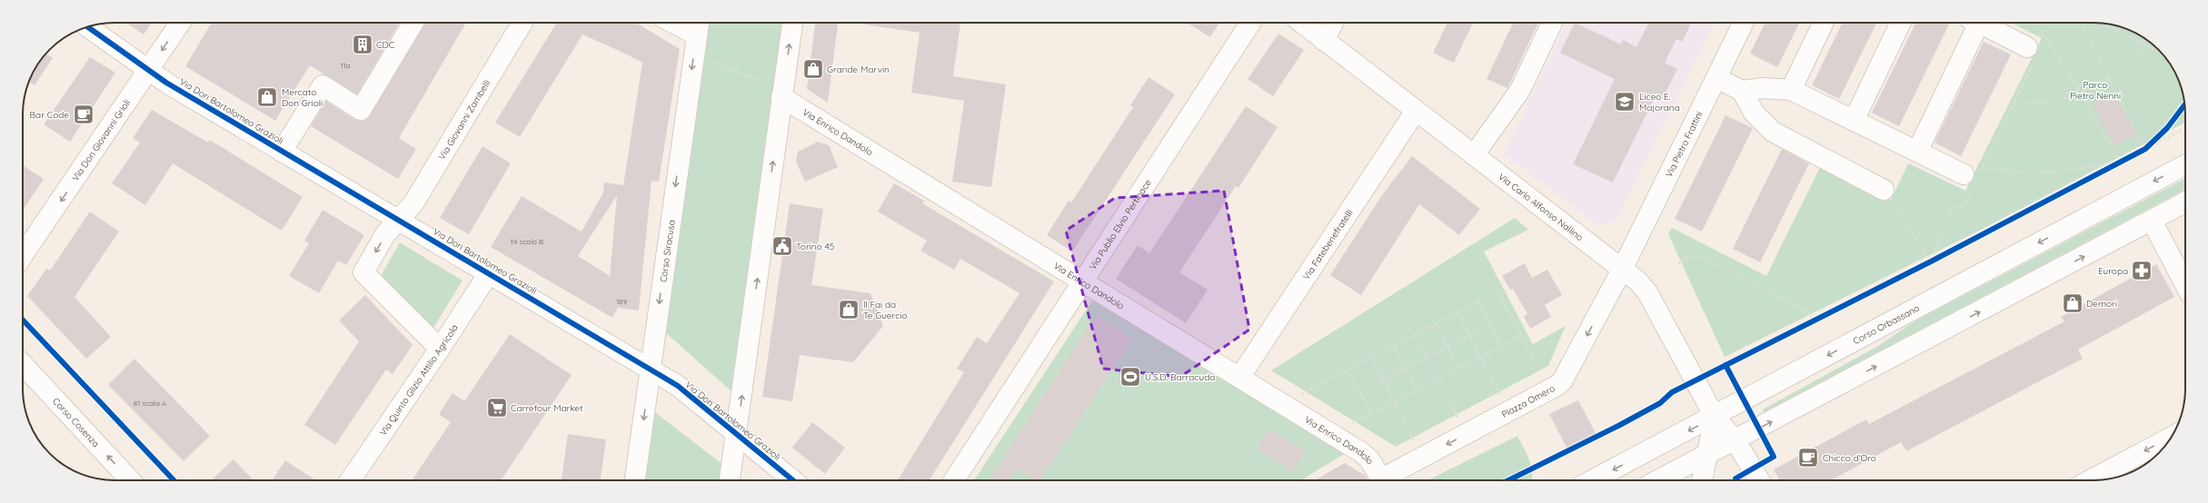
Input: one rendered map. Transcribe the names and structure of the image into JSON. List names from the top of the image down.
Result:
{
  "streets": {
    "street": [
      "Via Don Bartolomeo Grazioli",
      "Via Giovanni Zambelli",
      "Via Enrico Dandolo",
      "Via Don Giovanni Grioli",
      "Via Pietro Frattini",
      "Via Carlo Alfonso Nallino",
      "Via Publio Elvio Pertinace",
      "Via Fatebenefratelli",
      "Corso Siracusa",
      "Corso Orbassano",
      "Via Quinto Glizio Attilio Agricola",
      "Piazza Omero",
      "Corso Cosenza"
    ]
  },
  "crossings": [
    ["Via Don Bartolomeo Grazioli", "Via Giovanni Zambelli"],
    ["Via Don Bartolomeo Grazioli", "Via Don Giovanni Grioli"],
    ["Via Don Bartolomeo Grazioli", "Corso Siracusa"],
    ["Via Don Bartolomeo Grazioli", "Via Quinto Glizio Attilio Agricola"],
    ["Via Enrico Dandolo", "Via Publio Elvio Pertinace"],
    ["Via Enrico Dandolo", "Via Fatebenefratelli"],
    ["Via Pietro Frattini", "Via Carlo Alfonso Nallino"],
    ["Via Pietro Frattini", "Piazza Omero"],
    ["Via Carlo Alfonso Nallino", "Via Fatebenefratelli"],
    ["Via Carlo Alfonso Nallino", "Corso Orbassano"],
    ["Via Carlo Alfonso Nallino", "Piazza Omero"]
  ],
  "one_way": ["Via Don Giovanni Grioli", "Piazza Omero", "Corso Cosenza"],
  "parks": ["Parco Pietro Nenni"],
  "places": {
    "building": ["CDC"],
    "shop": [
      "Grande Marvin",
      "Mercato Don Grioli",
      "Demori",
      "Il Fai da Te Guercio"
    ],
    "school or university": ["Liceo E. Majorana"],
    "cafe": ["Bar Code", "Chicco d'Oro"],
    "public building": ["Torino 45"],
    "pharmacy": ["Europa"],
    "sports": ["U.S.D. Barracuda"],
    "supermarket": ["Carrefour Market"]
  },
  "house_numbers": [
    "11a",
    "19 scala B",
    "189",
    "81 scala A"
  ]
}
